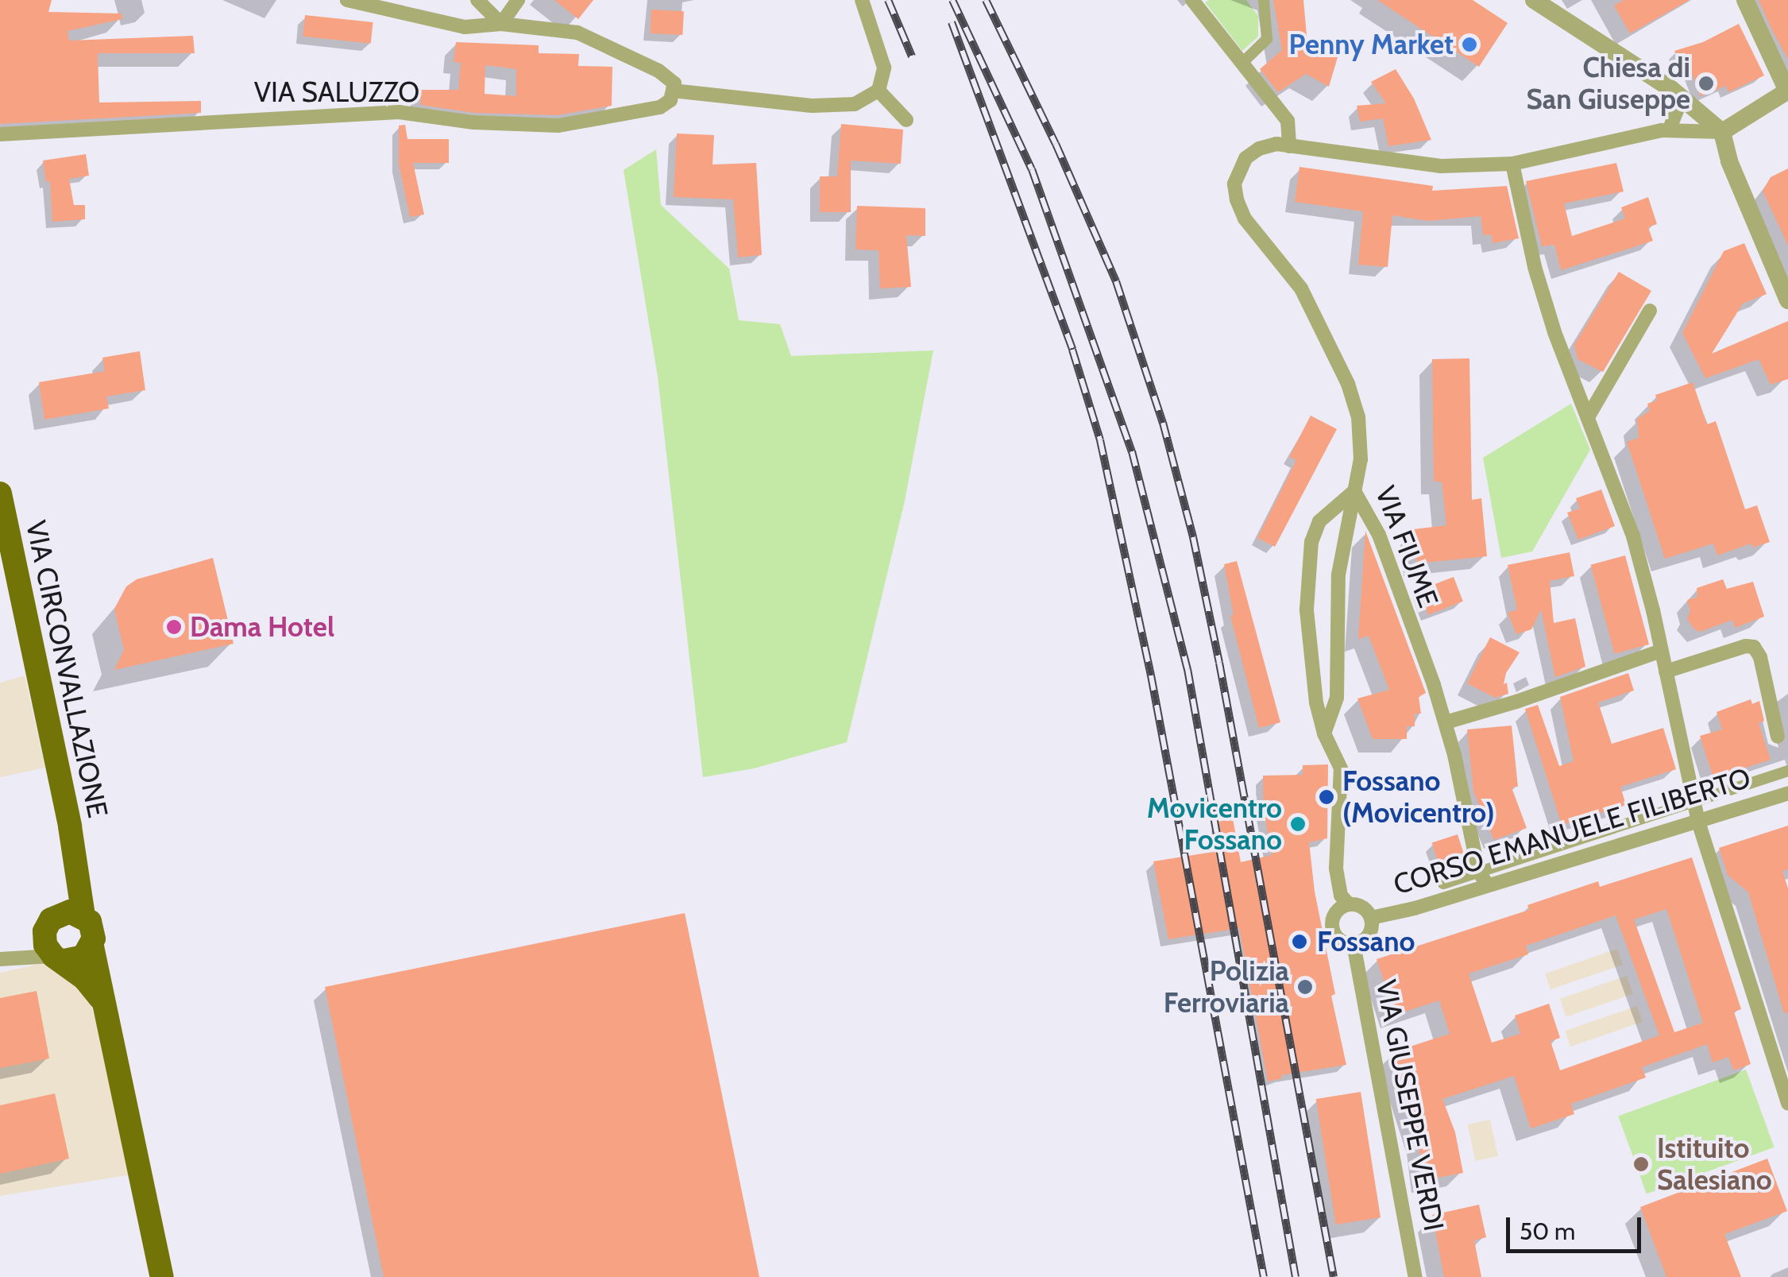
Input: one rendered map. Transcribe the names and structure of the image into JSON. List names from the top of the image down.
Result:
{
  "streets": {
    "main road": ["VIA CIRCONVALLAZIONE"],
    "street": [
      "VIA SALUZZO",
      "VIA FIUME",
      "CORSO EMANUELE FILIBERTO",
      "VIA GIUSEPPE VERDI"
    ]
  },
  "crossings": [
    ["VIA FIUME", "CORSO EMANUELE FILIBERTO"],
    ["CORSO EMANUELE FILIBERTO", "VIA GIUSEPPE VERDI"]
  ],
  "places": [
    "Penny Market",
    "Chiesa di San Giuseppe",
    "Dama Hotel",
    "Fossano (Movicentro)",
    "Movicentro Fossano",
    "Fossano",
    "Polizia Ferroviaria",
    "Istituito Salesiano"
  ],
  "scale_bar": "50 m"
}
